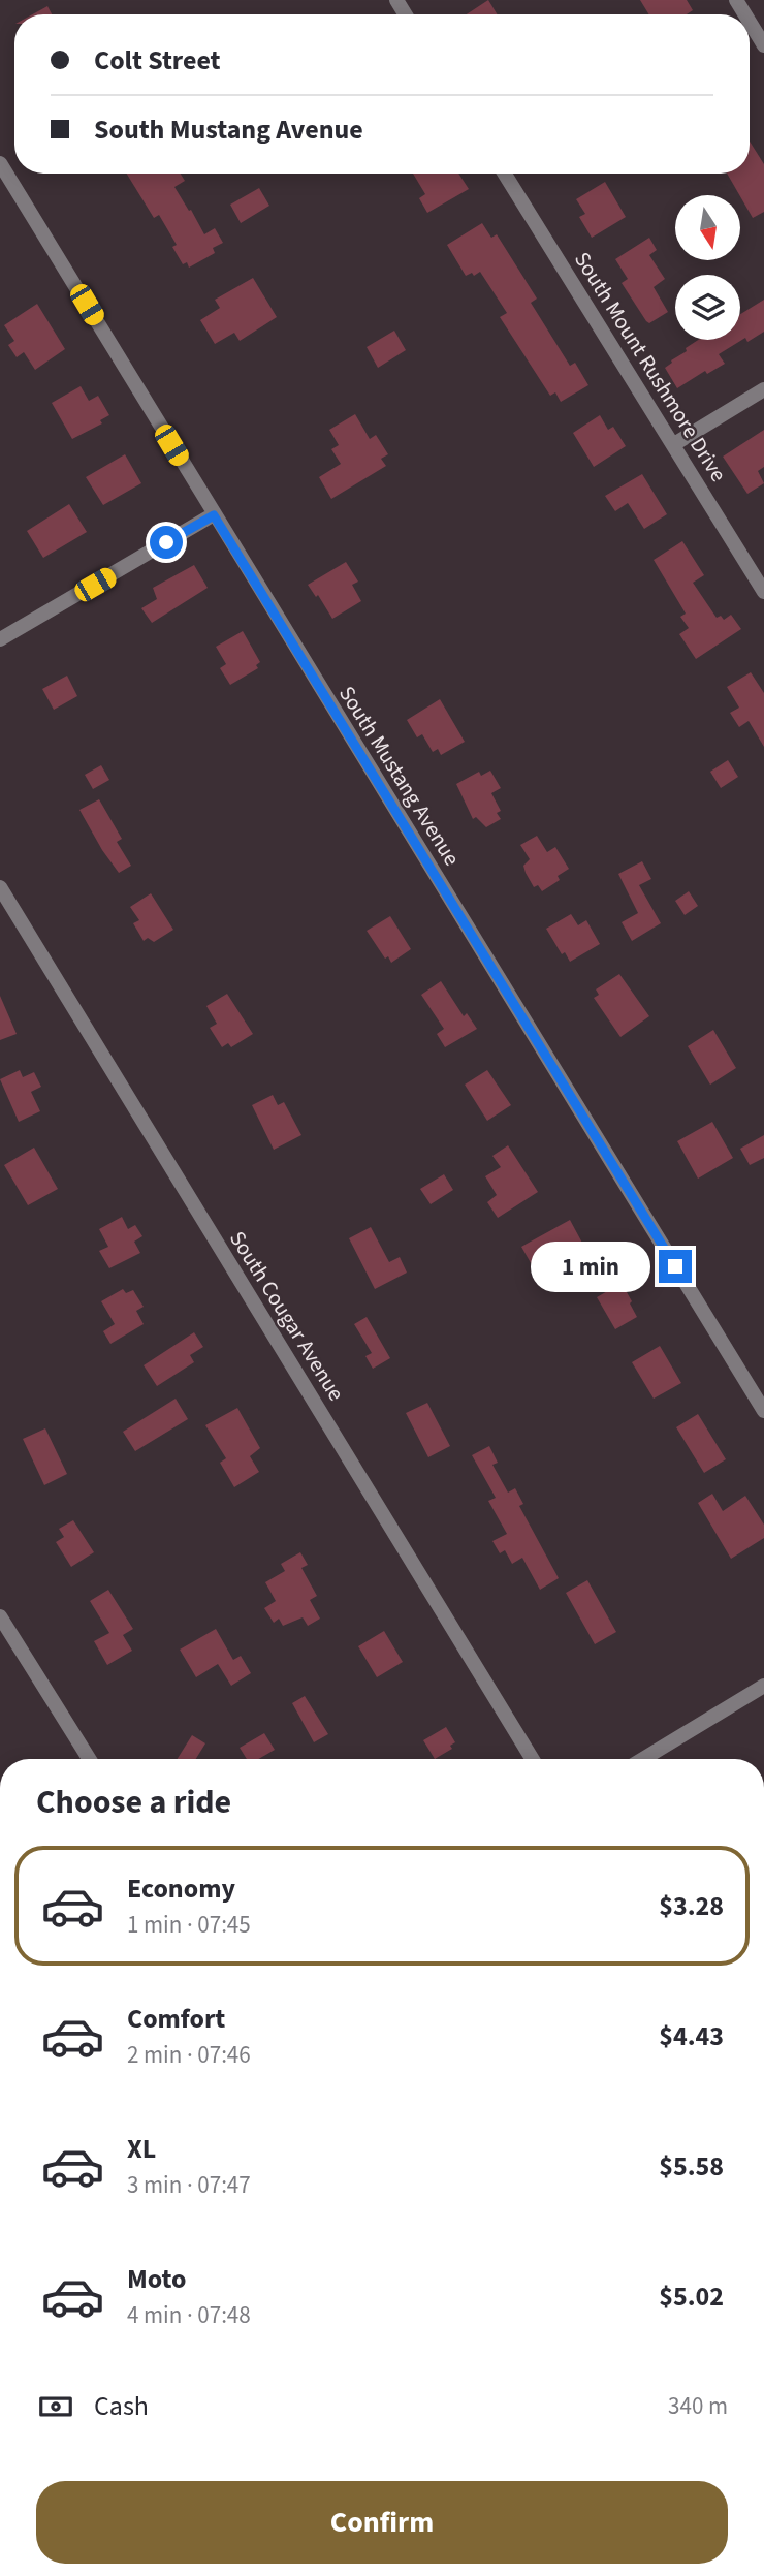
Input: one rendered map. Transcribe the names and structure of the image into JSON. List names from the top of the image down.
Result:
{
  "streets": {
    "street": ["South Mount Rushmore Drive", "South Mustang Avenue", "South Cougar Avenue"]
  },
  "north": "bottom",
  "page": {
    "banner": ["Colt Street", "South Mustang Avenue"],
    "bubble": "1 min",
    "heading": "Choose a ride",
    "list": [
      {
        "name": "Economy",
        "note": "1 min · 07:45",
        "value": "$3.28"
      },
      {
        "name": "Comfort",
        "note": "2 min · 07:46",
        "value": "$4.43"
      },
      {
        "name": "XL",
        "note": "3 min · 07:47",
        "value": "$5.58"
      },
      {
        "name": "Moto",
        "note": "4 min · 07:48",
        "value": "$5.02"
      }
    ],
    "pay": ["Cash", "340 m"],
    "buttons": "Confirm"
  }
}
